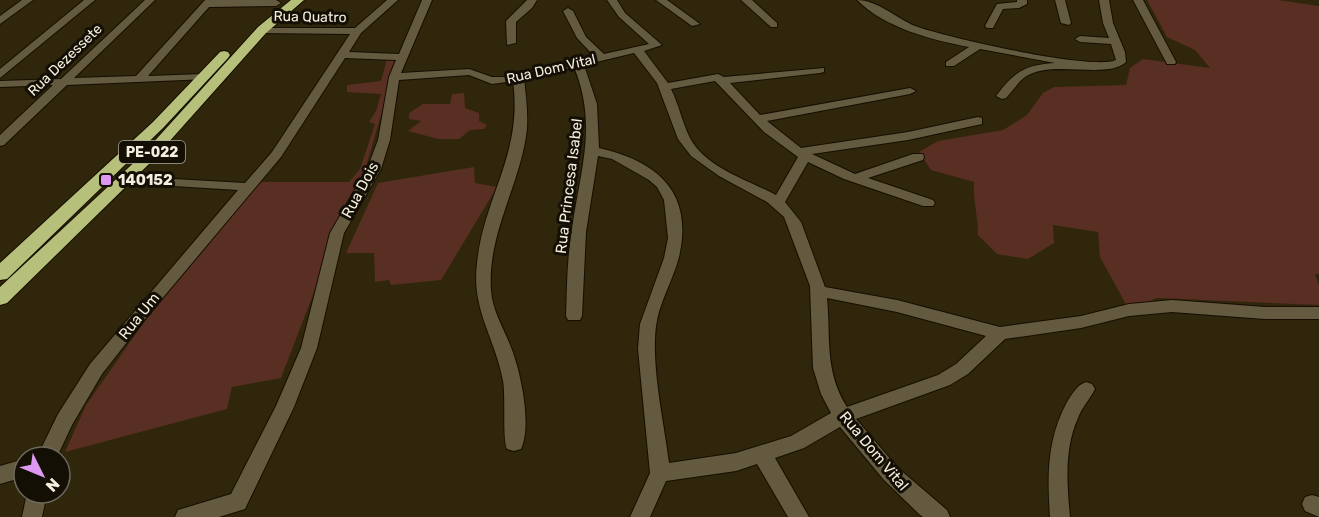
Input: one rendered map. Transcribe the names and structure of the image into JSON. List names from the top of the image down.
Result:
{
  "streets": {
    "highway": ["PE-022"],
    "street": [
      "Rua Quatro",
      "Rua Dezessete",
      "Rua Dom Vital",
      "Rua Princesa Isabel",
      "Rua Dois",
      "Rua Um"
    ]
  },
  "crossings": [
    ["Rua Quatro", "PE-022"],
    ["Rua Quatro", "Rua Um"],
    ["Rua Dom Vital", "Rua Princesa Isabel"],
    ["Rua Dom Vital", "Rua Dois"]
  ],
  "places": {
    "transit": ["140152"]
  },
  "north": "bottom right"
}
